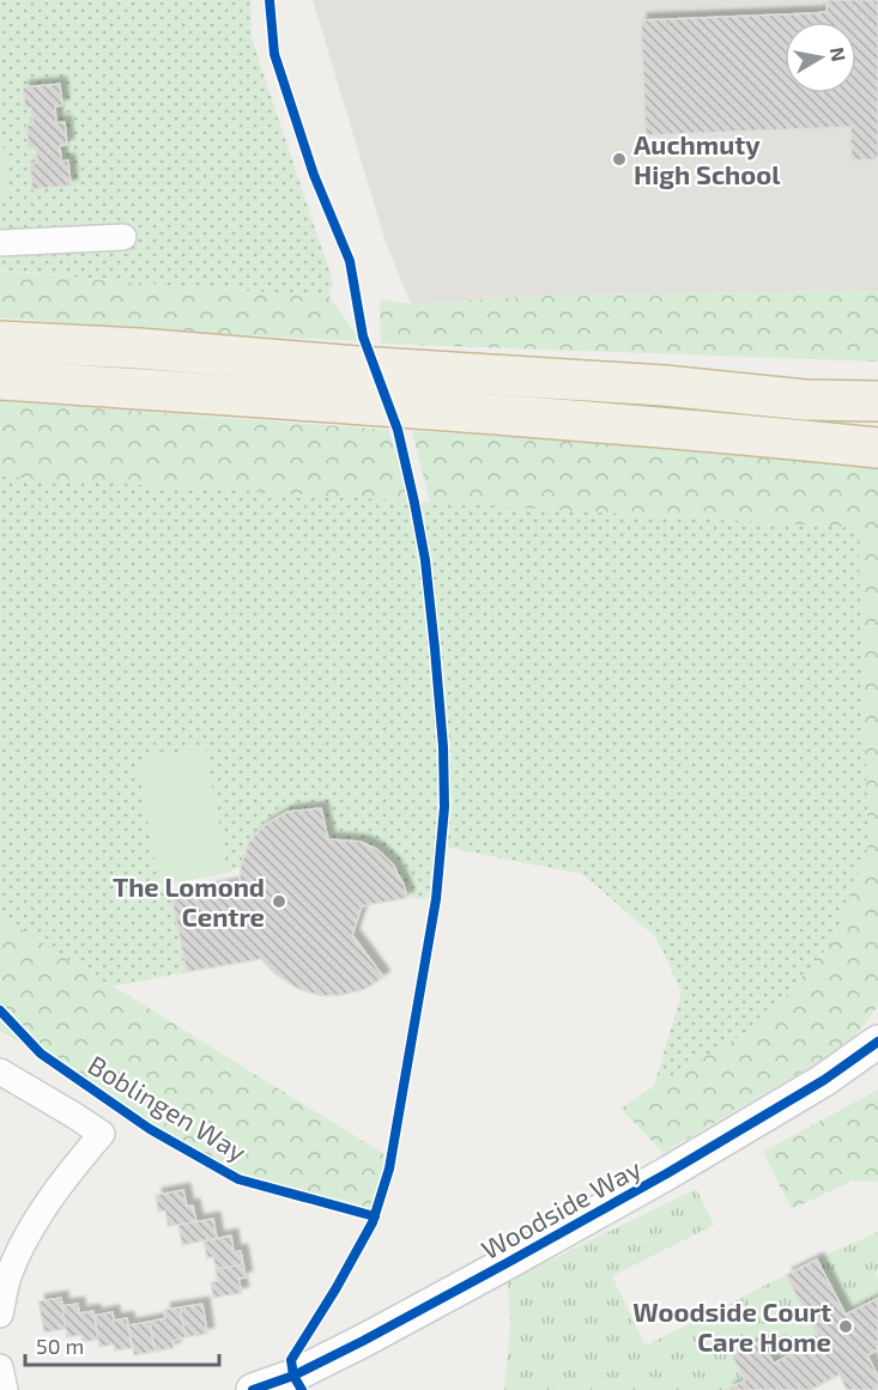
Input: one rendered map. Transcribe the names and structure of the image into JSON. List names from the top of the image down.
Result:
{
  "streets": {
    "street": ["Woodside Way"],
    "cycle path": ["Boblingen Way"]
  },
  "places": ["Auchmuty High School", "The Lomond Centre", "Woodside Court Care Home"],
  "scale_bar": "50 m",
  "north": "right"
}
